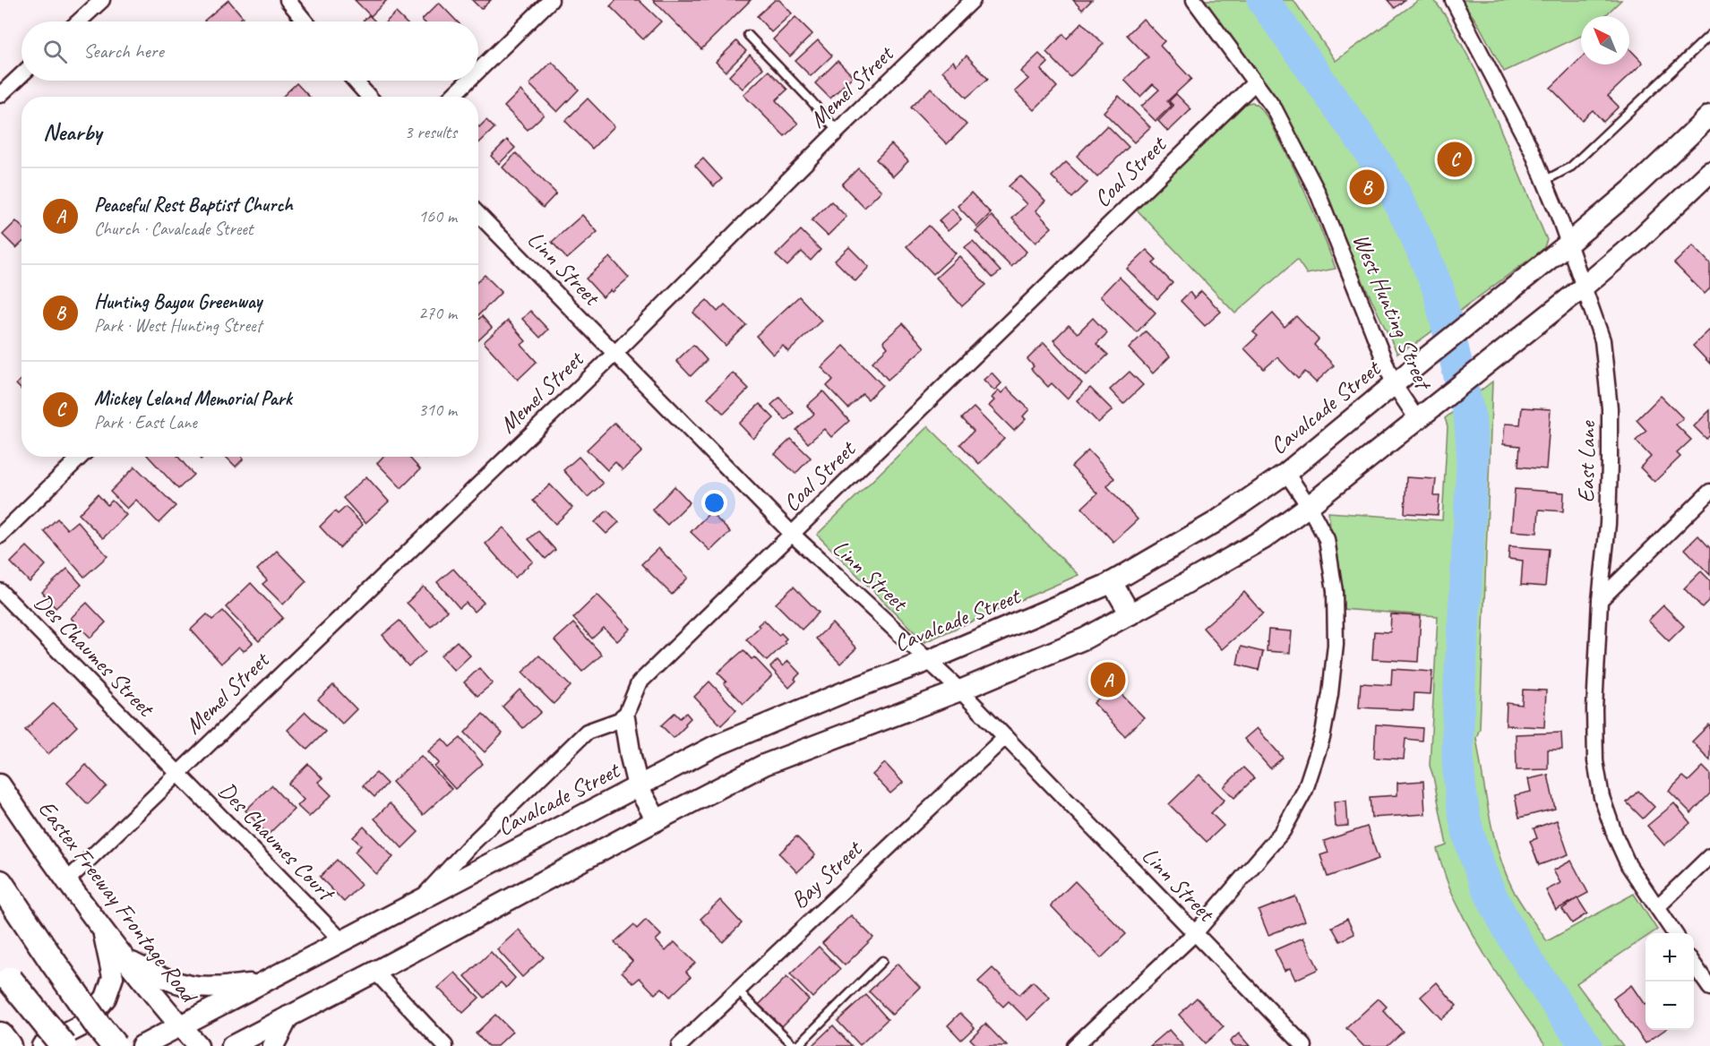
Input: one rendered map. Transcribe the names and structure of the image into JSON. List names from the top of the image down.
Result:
{
  "streets": {
    "main road": ["Cavalcade Street", "Eastex Freeway Frontage Road"],
    "street": [
      "Memel Street",
      "Coal Street",
      "Linn Street",
      "West Hunting Street",
      "East Lane",
      "Des Chaumes Street",
      "Des Chaumes Court",
      "Bay Street"
    ]
  },
  "crossings": [
    ["Memel Street", "Linn Street"],
    ["Memel Street", "Des Chaumes Street"],
    ["Memel Street", "Des Chaumes Court"],
    ["Memel Street", "Eastex Freeway Frontage Road"],
    ["Coal Street", "Linn Street"],
    ["Coal Street", "West Hunting Street"],
    ["Linn Street", "Cavalcade Street"],
    ["Linn Street", "Bay Street"],
    ["West Hunting Street", "Cavalcade Street"],
    ["Cavalcade Street", "East Lane"],
    ["Cavalcade Street", "Des Chaumes Court"],
    ["Cavalcade Street", "Eastex Freeway Frontage Road"],
    ["Des Chaumes Street", "Des Chaumes Court"]
  ],
  "north": "top left",
  "page": {
    "search": "Search here",
    "heading": ["Nearby", "3 results"],
    "pins": ["C", "B", "A"],
    "list": [
      {
        "mark": "A",
        "name": "Peaceful Rest Baptist Church",
        "note": "Church · Cavalcade Street",
        "value": "160 m"
      },
      {
        "mark": "B",
        "name": "Hunting Bayou Greenway",
        "note": "Park · West Hunting Street",
        "value": "270 m"
      },
      {
        "mark": "C",
        "name": "Mickey Leland Memorial Park",
        "note": "Park · East Lane",
        "value": "310 m"
      }
    ],
    "map_buttons": ["+", "−"]
  }
}
